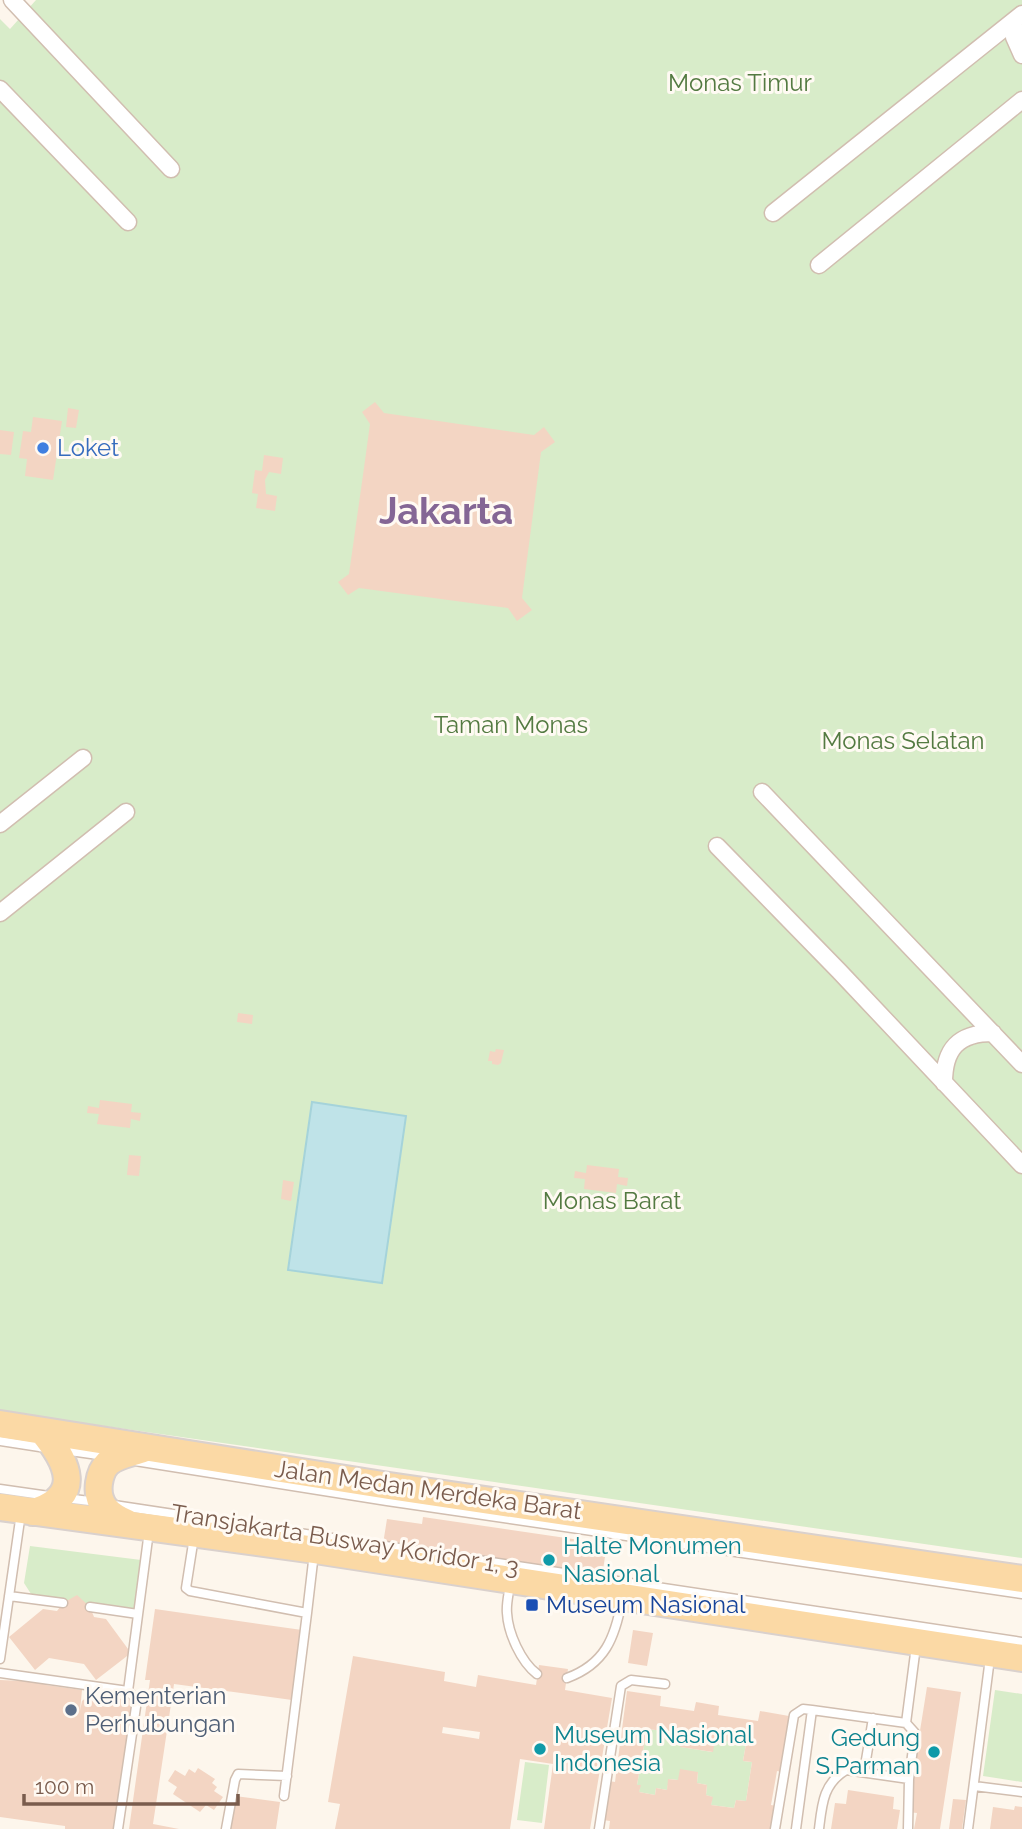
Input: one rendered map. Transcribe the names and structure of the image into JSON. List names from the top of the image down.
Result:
{
  "streets": {
    "main road": ["Jalan Medan Merdeka Barat"],
    "lane": ["Transjakarta Busway Koridor 1, 3"]
  },
  "districts": ["Jakarta"],
  "parks": [
    "Monas Timur",
    "Taman Monas",
    "Monas Selatan",
    "Monas Barat"
  ],
  "places": {
    "other": [
      "Loket",
      "Halte Monumen Nasional",
      "Kementerian Perhubungan",
      "Museum Nasional Indonesia",
      "Gedung S.Parman"
    ],
    "transit": ["Museum Nasional"]
  },
  "scale_bar": "100 m"
}
